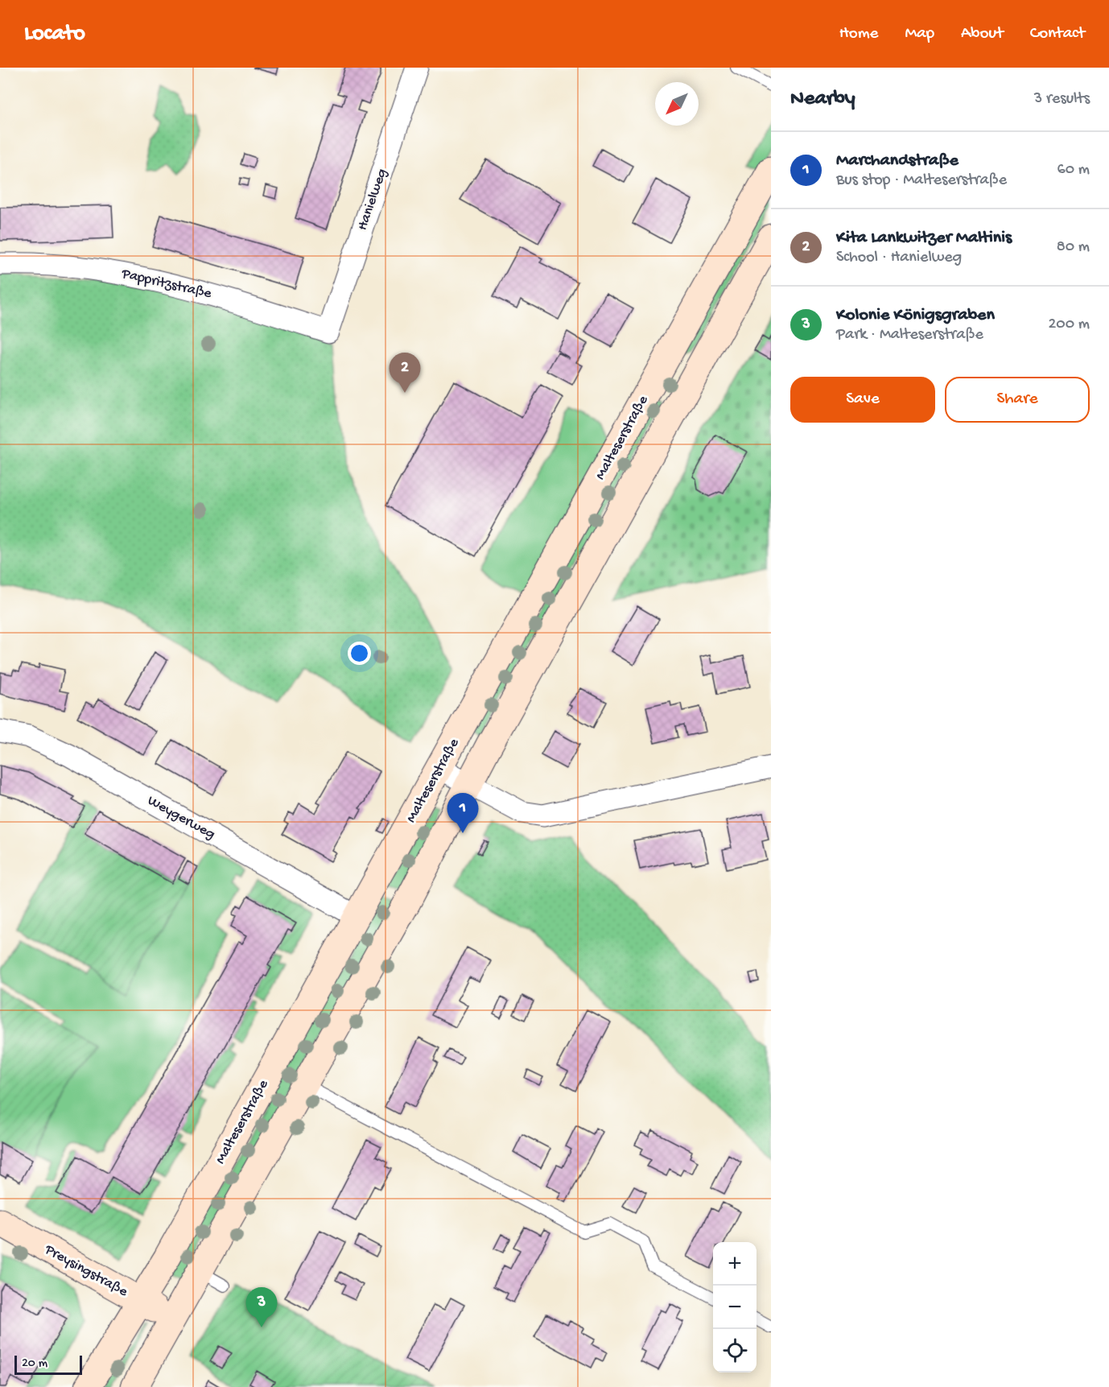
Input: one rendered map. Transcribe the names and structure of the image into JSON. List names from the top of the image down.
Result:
{
  "streets": {
    "main road": ["Malteserstraße", "Preysingstraße"],
    "street": ["Hanielweg", "Pappritzstraße", "Weygerweg"]
  },
  "crossings": [
    ["Hanielweg", "Pappritzstraße"],
    ["Malteserstraße", "Weygerweg"],
    ["Malteserstraße", "Preysingstraße"]
  ],
  "scale_bar": "20 m",
  "north": "bottom left",
  "page": {
    "header": "Locato",
    "nav": [
      "Home",
      "Map",
      "About",
      "Contact"
    ],
    "heading": ["Nearby", "3 results"],
    "list": [
      {
        "mark": "1",
        "name": "Marchandstraße",
        "note": "Bus stop · Malteserstraße",
        "value": "60 m"
      },
      {
        "mark": "2",
        "name": "Kita Lankwitzer Maltinis",
        "note": "School · Hanielweg",
        "value": "80 m"
      },
      {
        "mark": "3",
        "name": "Kolonie Königsgraben",
        "note": "Park · Malteserstraße",
        "value": "200 m"
      }
    ],
    "pins": ["2", "1", "3"],
    "buttons": ["Save", "Share"],
    "map_buttons": ["+", "−"],
    "scale": "20 m"
  }
}
